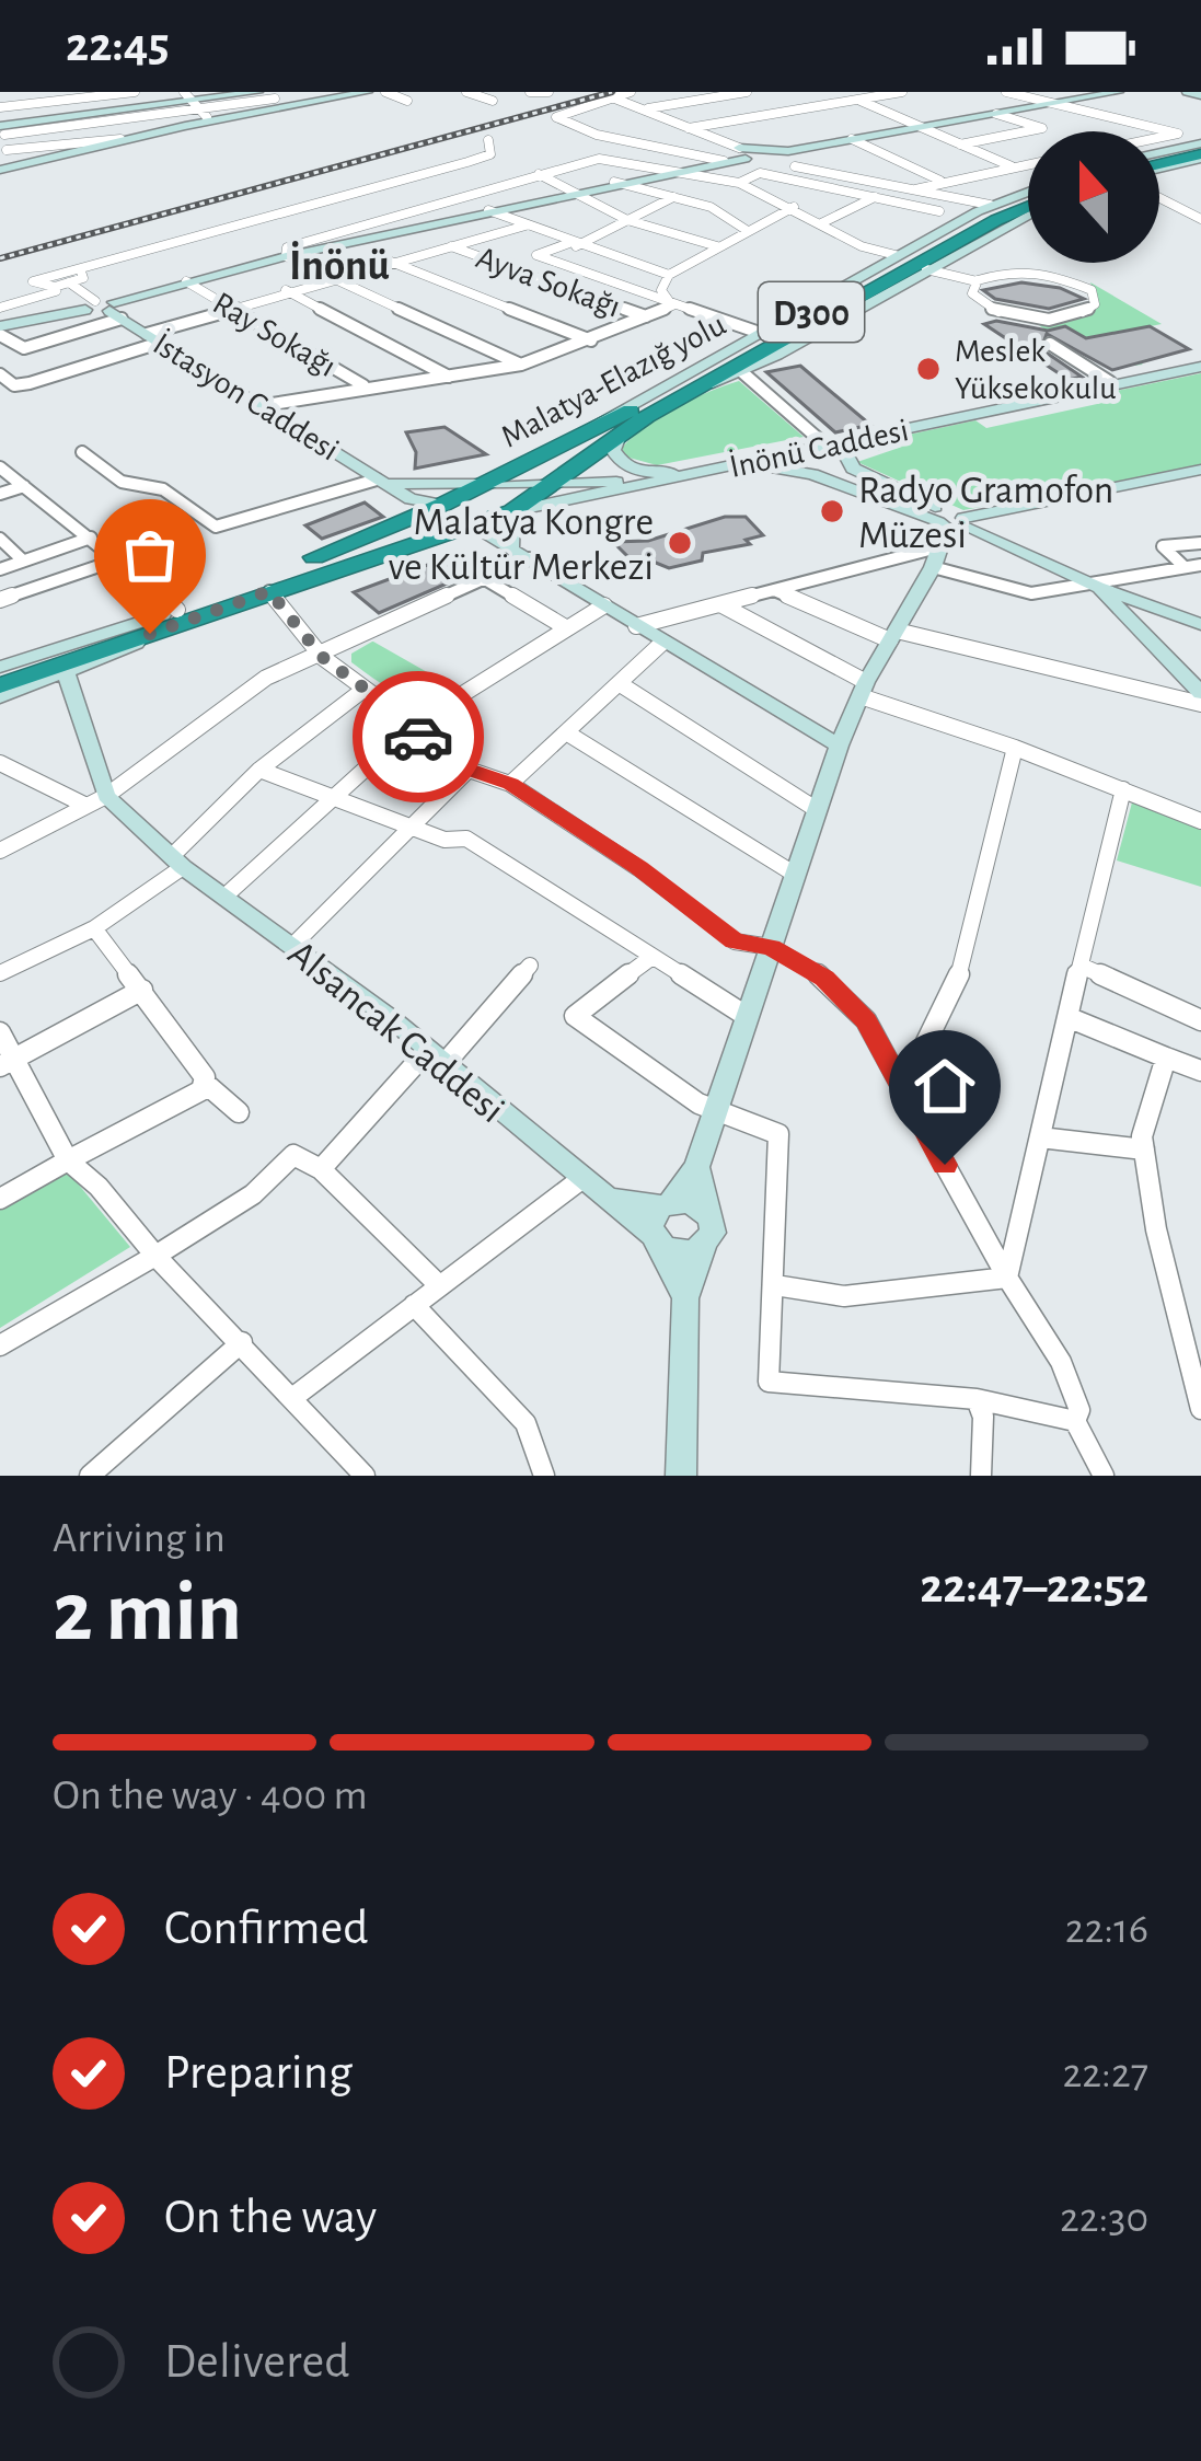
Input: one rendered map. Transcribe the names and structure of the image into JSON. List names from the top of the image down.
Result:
{
  "streets": {
    "highway": ["D300", "Malatya-Elazığ yolu"],
    "main road": ["İstasyon Caddesi", "İnönü Caddesi", "Alsancak Caddesi"],
    "street": ["Ayva Sokağı", "Ray Sokağı"]
  },
  "crossings": [
    ["Malatya-Elazığ yolu", "İstasyon Caddesi"],
    ["Malatya-Elazığ yolu", "İnönü Caddesi"]
  ],
  "districts": ["İnönü"],
  "places": ["Meslek Yüksekokulu", "Radyo Gramofon Müzesi", "Malatya Kongre ve Kültür Merkezi"],
  "north": "top",
  "page": {
    "status": "22:45",
    "heading": ["2 min", "Arriving in", "22:47–22:52"],
    "bar": "On the way · 400 m",
    "list": [
      ["Confirmed", "22:16"],
      ["Preparing", "22:27"],
      ["On the way", "22:30"],
      "Delivered"
    ]
  }
}
